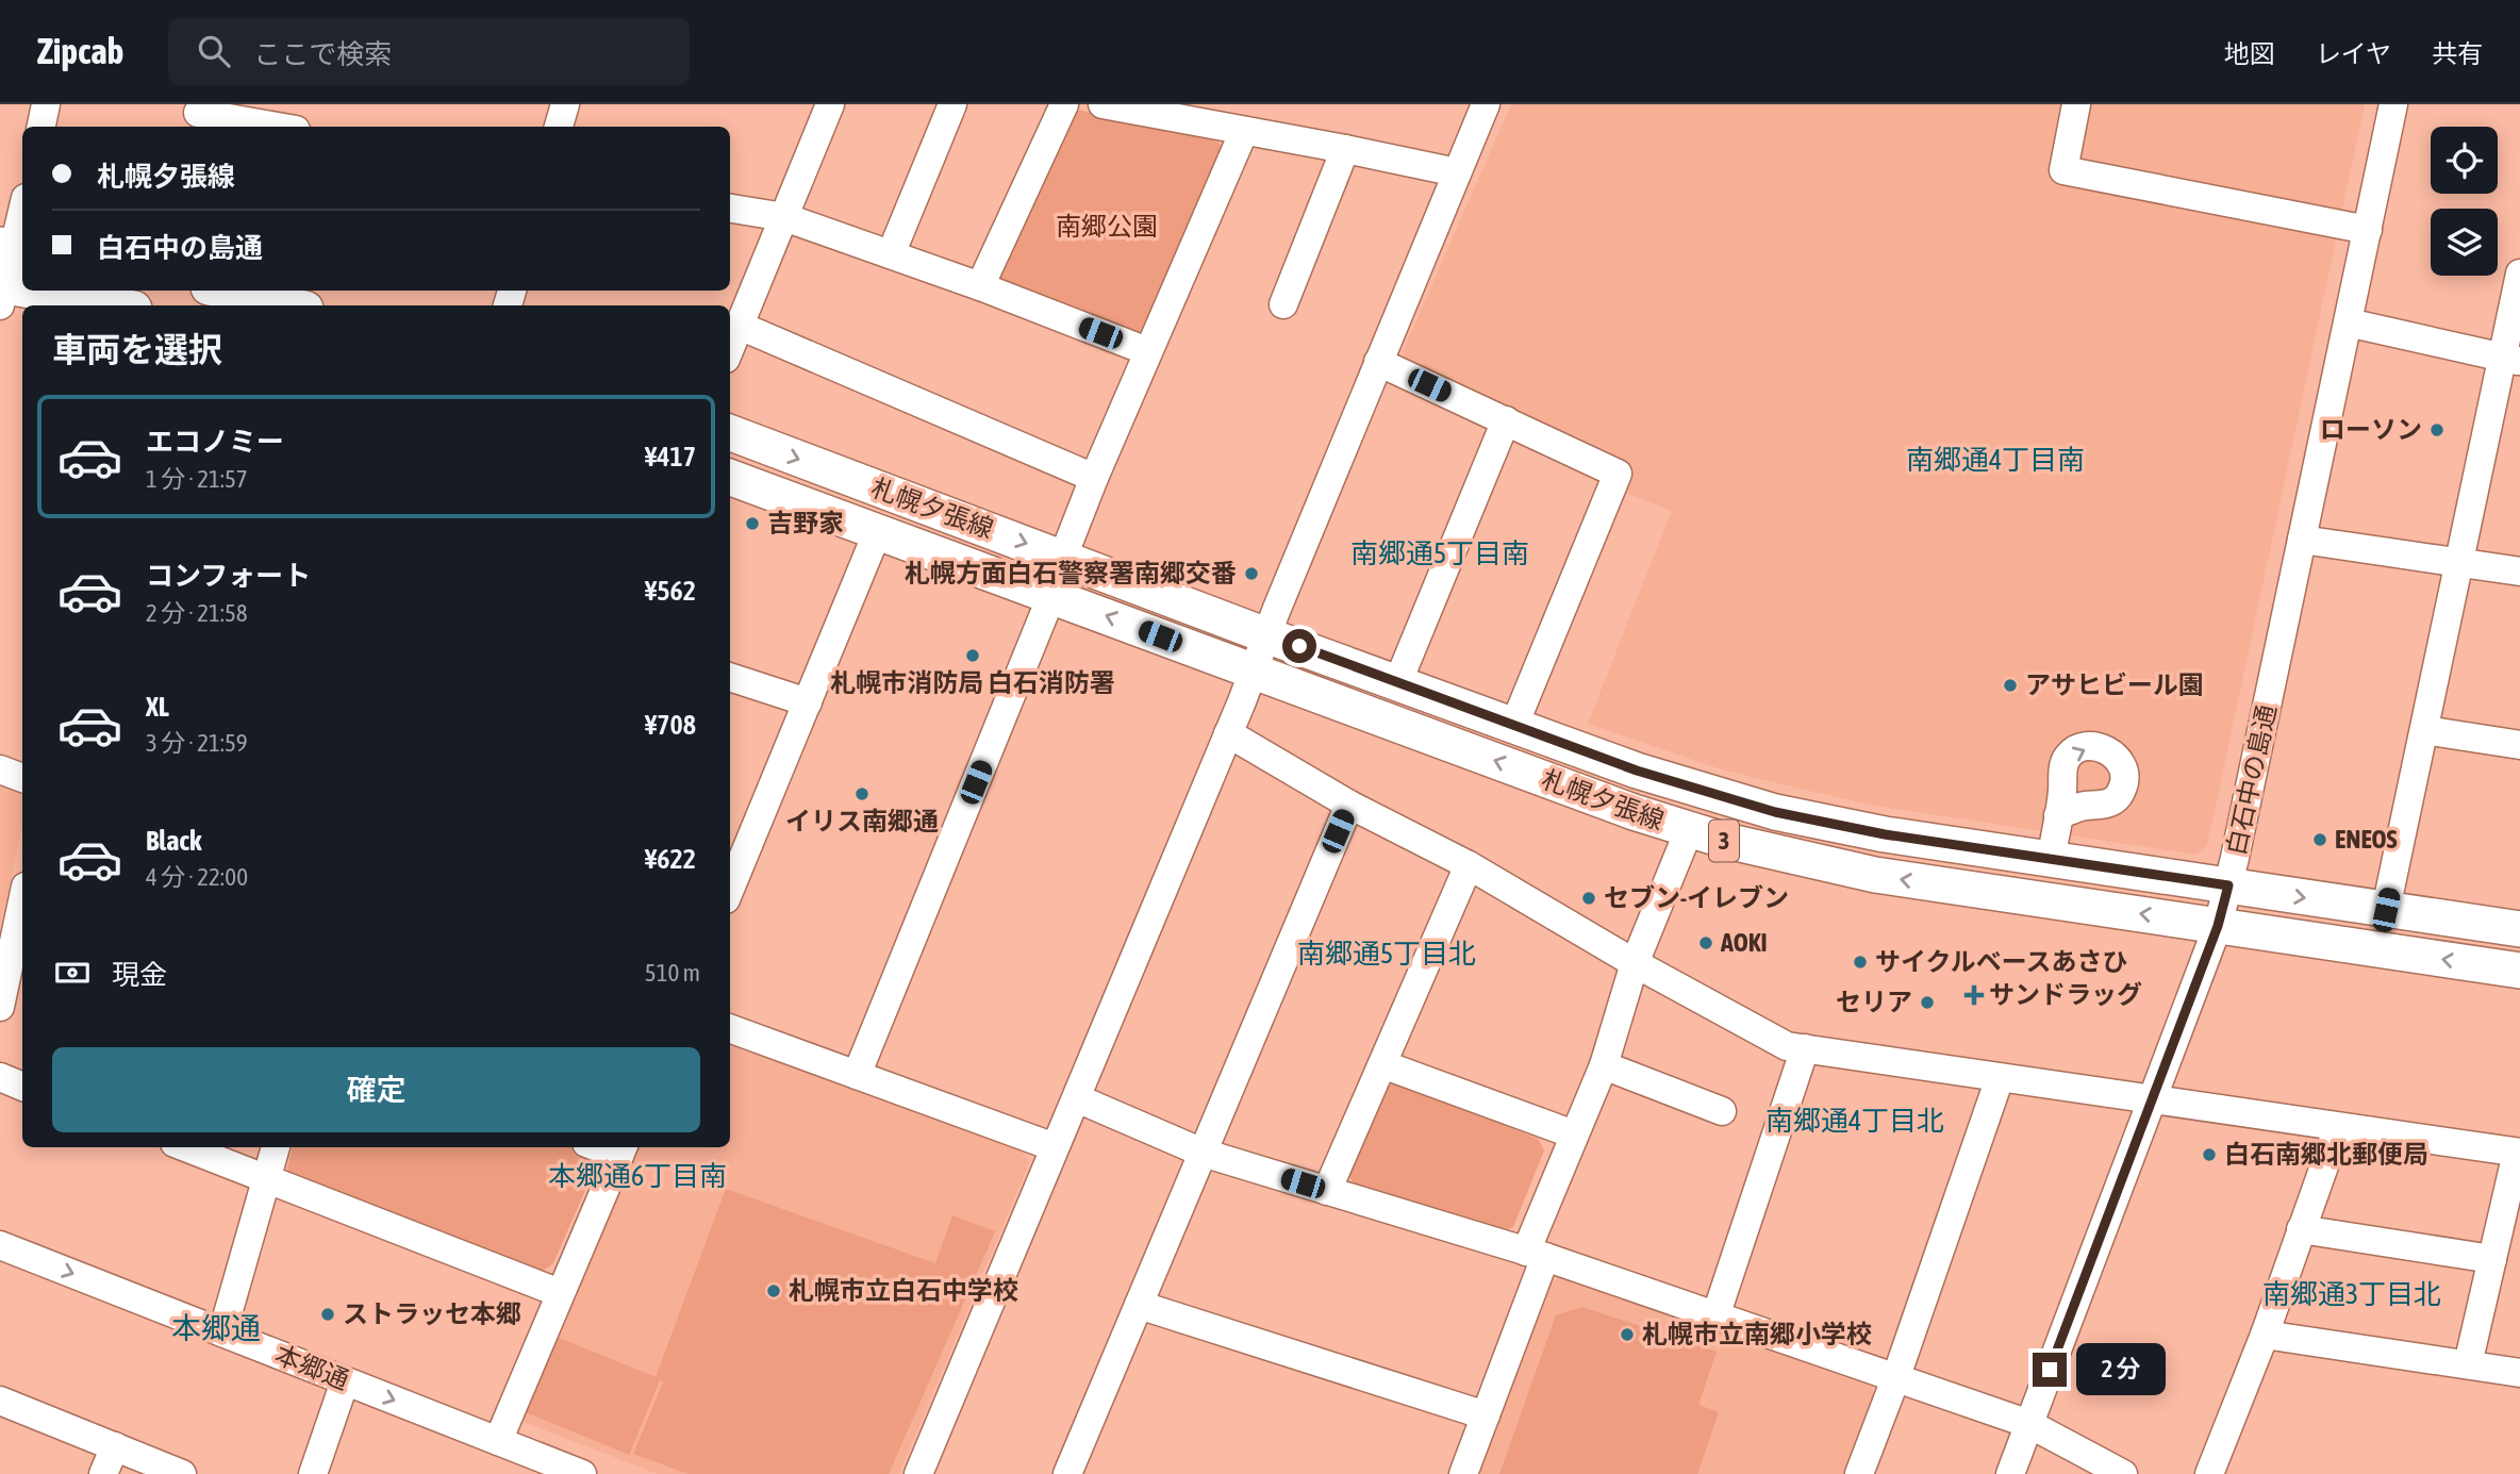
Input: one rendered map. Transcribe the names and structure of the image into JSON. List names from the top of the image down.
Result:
{
  "streets": {
    "main road": ["札幌夕張線", "3"],
    "street": ["白石中の島通", "本郷通"]
  },
  "crossings": [
    ["札幌夕張線", "白石中の島通"]
  ],
  "districts": [
    "南郷通4丁目南",
    "南郷通5丁目南",
    "南郷通5丁目北",
    "南郷通4丁目北",
    "本郷通6丁目南",
    "南郷通3丁目北",
    "本郷通"
  ],
  "parks": ["南郷公園"],
  "places": {
    "other": [
      "ローソン",
      "吉野家",
      "札幌方面白石警察署南郷交番",
      "札幌市消防局 白石消防署",
      "アサヒビール園",
      "イリス南郷通",
      "ENEOS",
      "セブン-イレブン",
      "AOKI",
      "サイクルベースあさひ",
      "セリア",
      "白石南郷北郵便局",
      "札幌市立白石中学校",
      "ストラッセ本郷",
      "札幌市立南郷小学校"
    ],
    "health": ["サンドラッグ"]
  },
  "page": {
    "header": "Zipcab",
    "search": "ここで検索",
    "nav": ["地図", "レイヤ", "共有"],
    "banner": ["札幌夕張線", "白石中の島通"],
    "heading": "車両を選択",
    "list": [
      {
        "name": "エコノミー",
        "note": "1 分 · 21:57",
        "value": "¥417"
      },
      {
        "name": "コンフォート",
        "note": "2 分 · 21:58",
        "value": "¥562"
      },
      {
        "name": "XL",
        "note": "3 分 · 21:59",
        "value": "¥708"
      },
      {
        "name": "Black",
        "note": "4 分 · 22:00",
        "value": "¥622"
      }
    ],
    "pay": ["現金", "510 m"],
    "buttons": "確定",
    "bubble": "2 分"
  }
}
